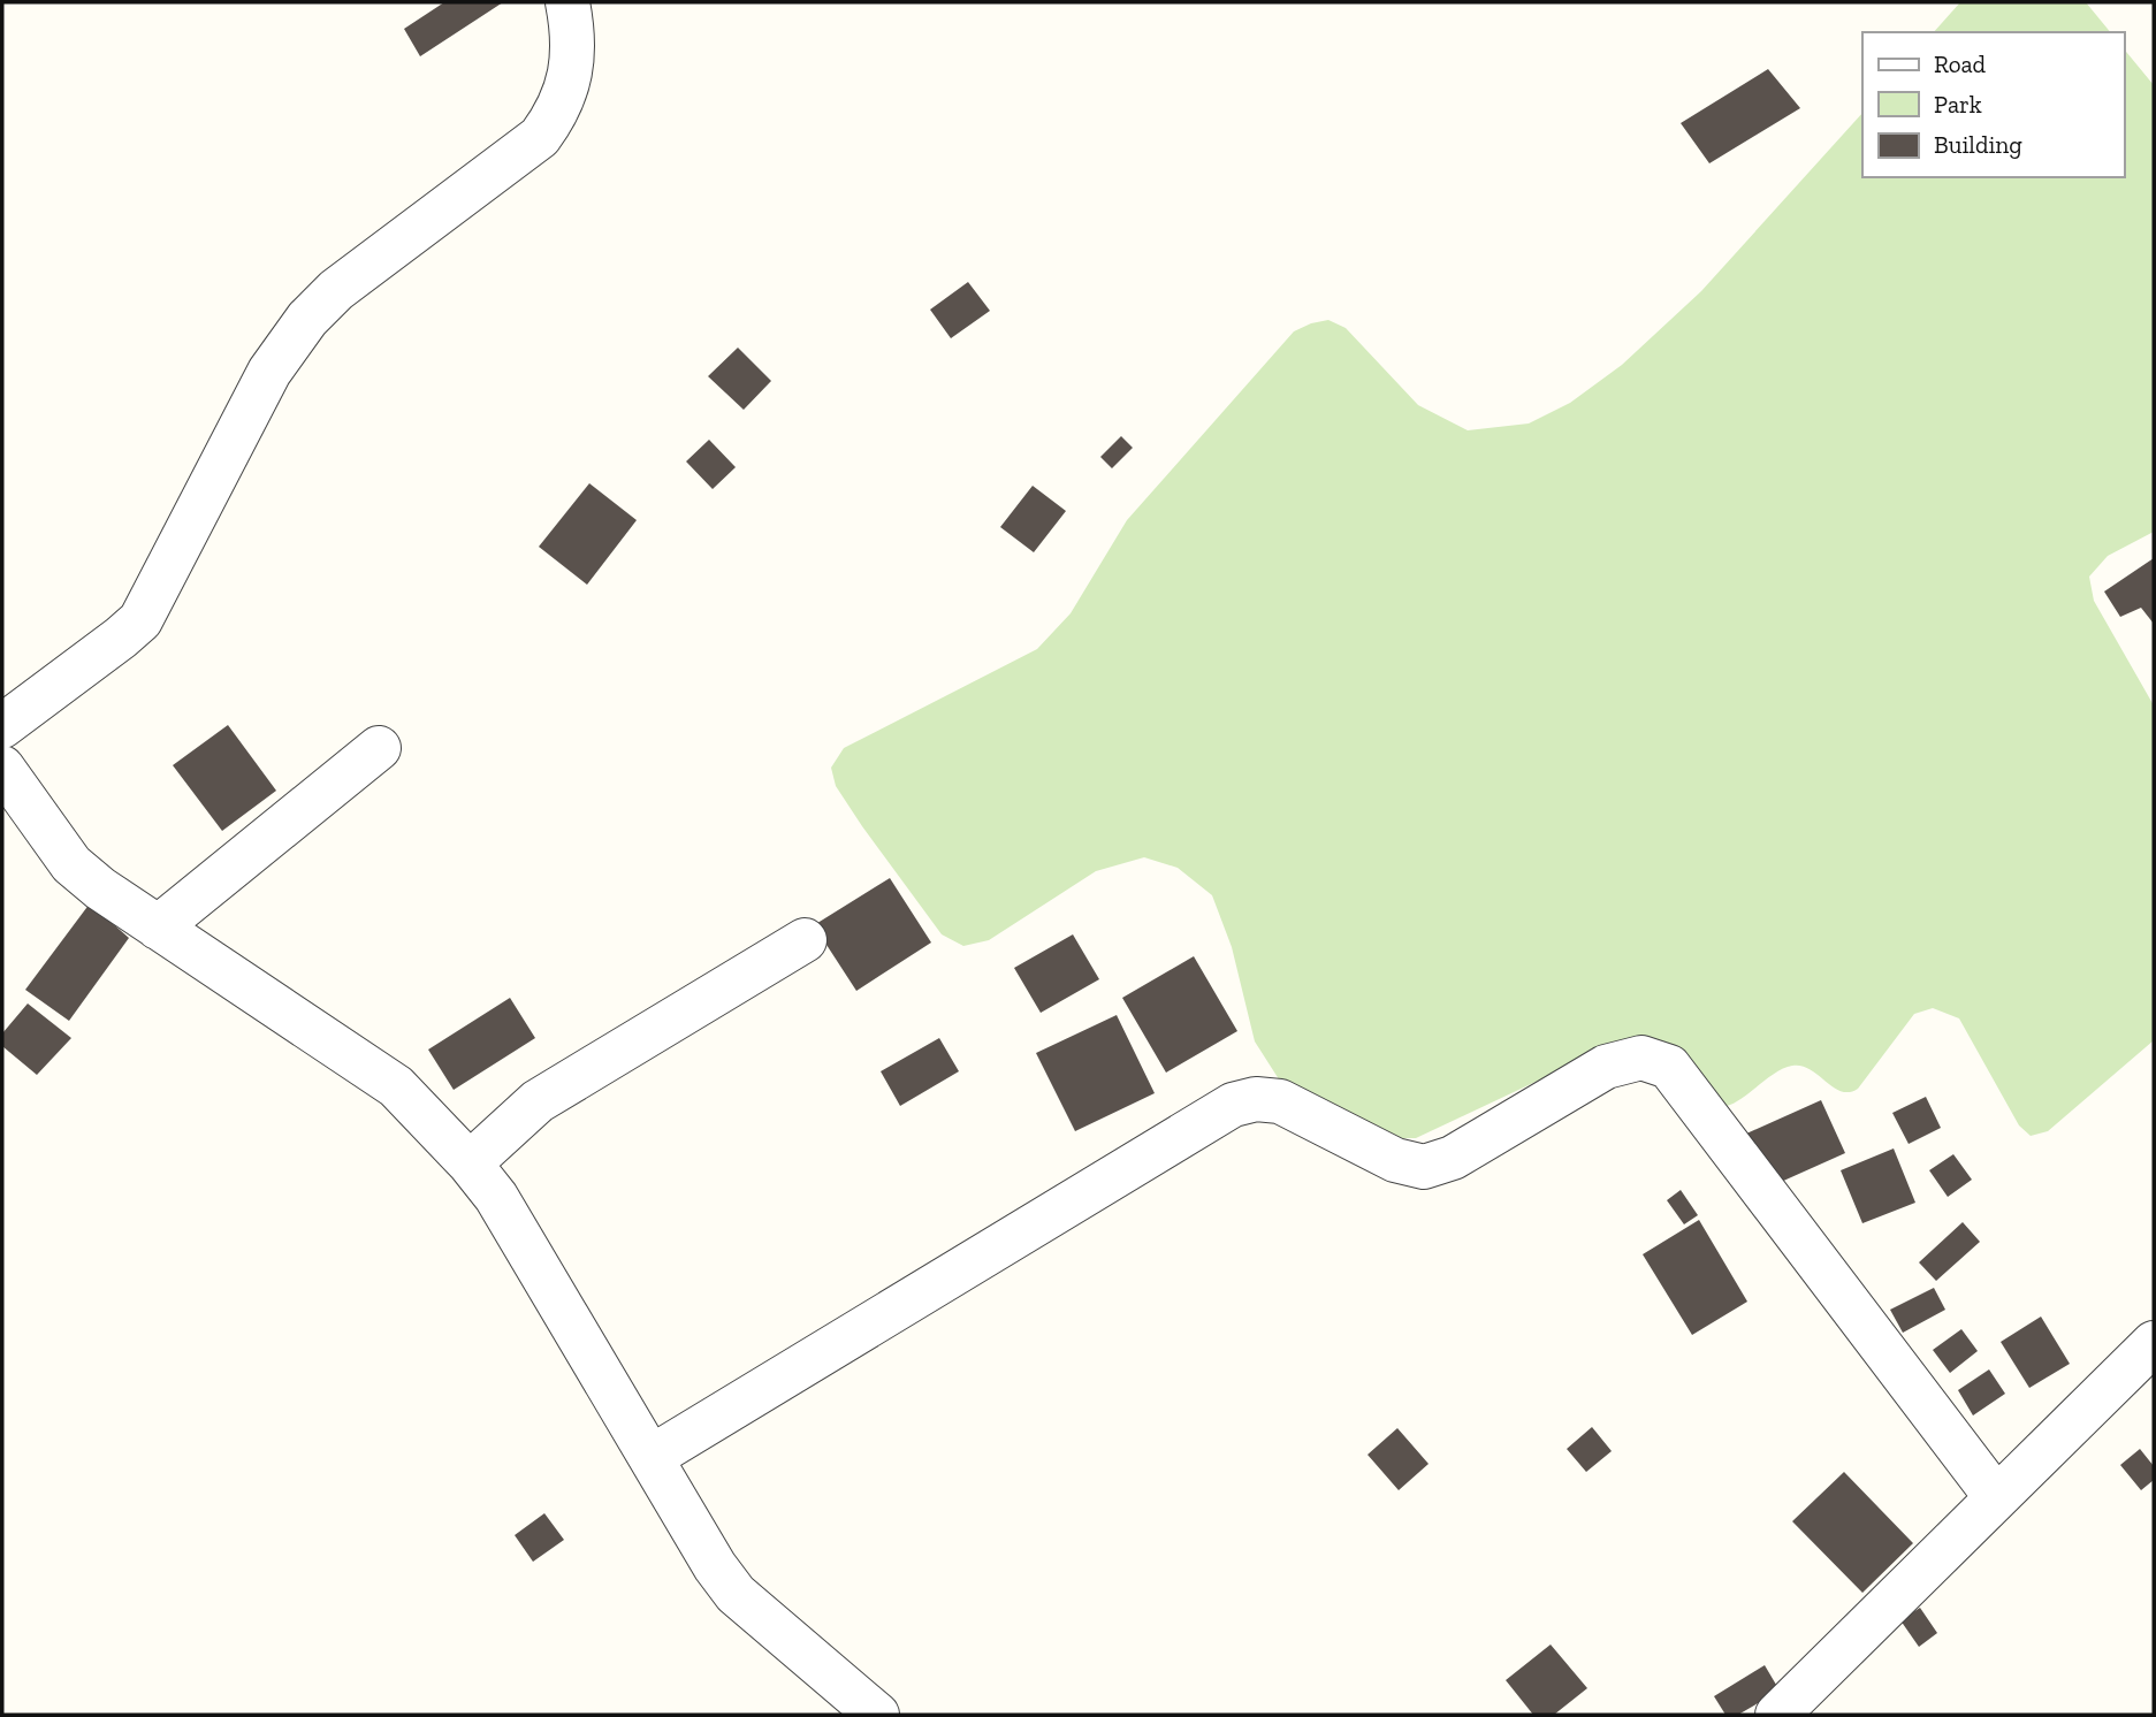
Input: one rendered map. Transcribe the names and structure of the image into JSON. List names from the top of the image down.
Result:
{
  "legend": ["Road", "Park", "Building"]
}
